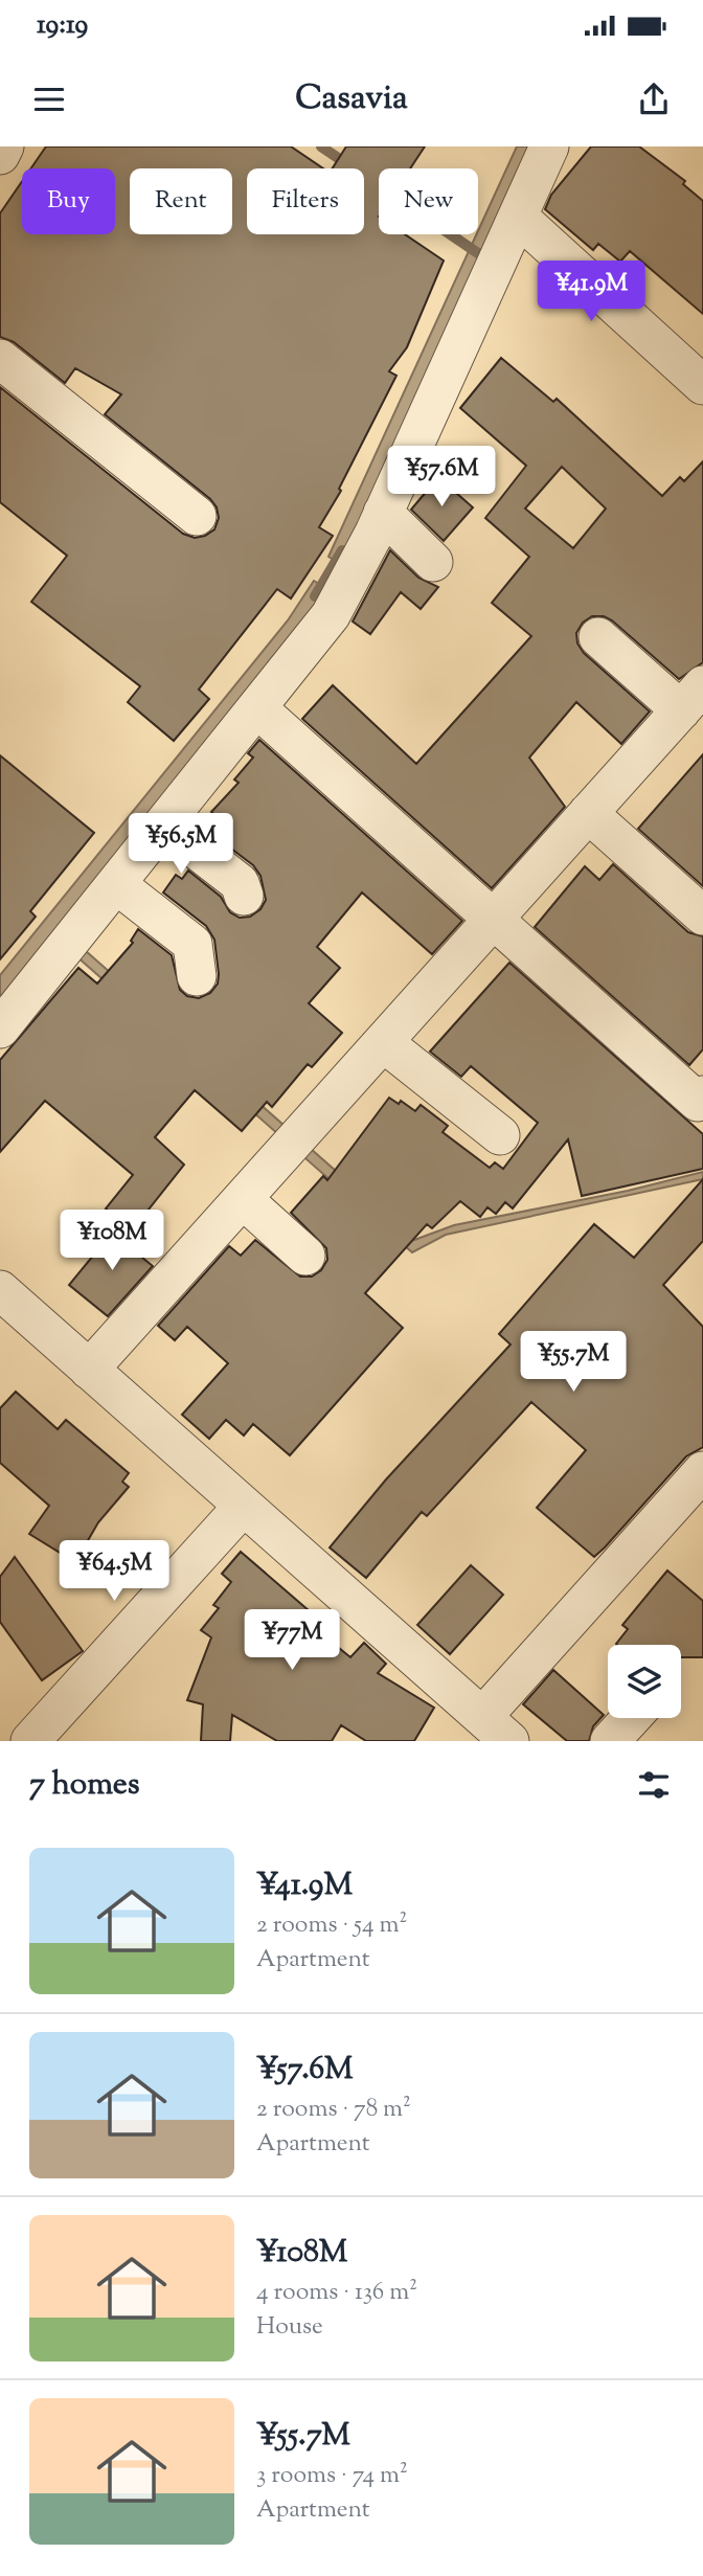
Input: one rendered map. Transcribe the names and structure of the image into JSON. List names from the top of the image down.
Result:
{
  "page": {
    "status": "19:19",
    "header": "Casavia",
    "chip": [
      "Buy",
      "Rent",
      "Filters",
      "New"
    ],
    "price": [
      "¥41.9M",
      "¥57.6M",
      "¥56.5M",
      "¥108M",
      "¥55.7M",
      "¥64.5M",
      "¥77M"
    ],
    "heading": "7 homes",
    "list": [
      {
        "name": "¥41.9M",
        "note": "2 rooms · 54 m² · Apartment"
      },
      {
        "name": "¥57.6M",
        "note": "2 rooms · 78 m² · Apartment"
      },
      {
        "name": "¥108M",
        "note": "4 rooms · 136 m² · House"
      },
      {
        "name": "¥55.7M",
        "note": "3 rooms · 74 m² · Apartment"
      }
    ]
  }
}
